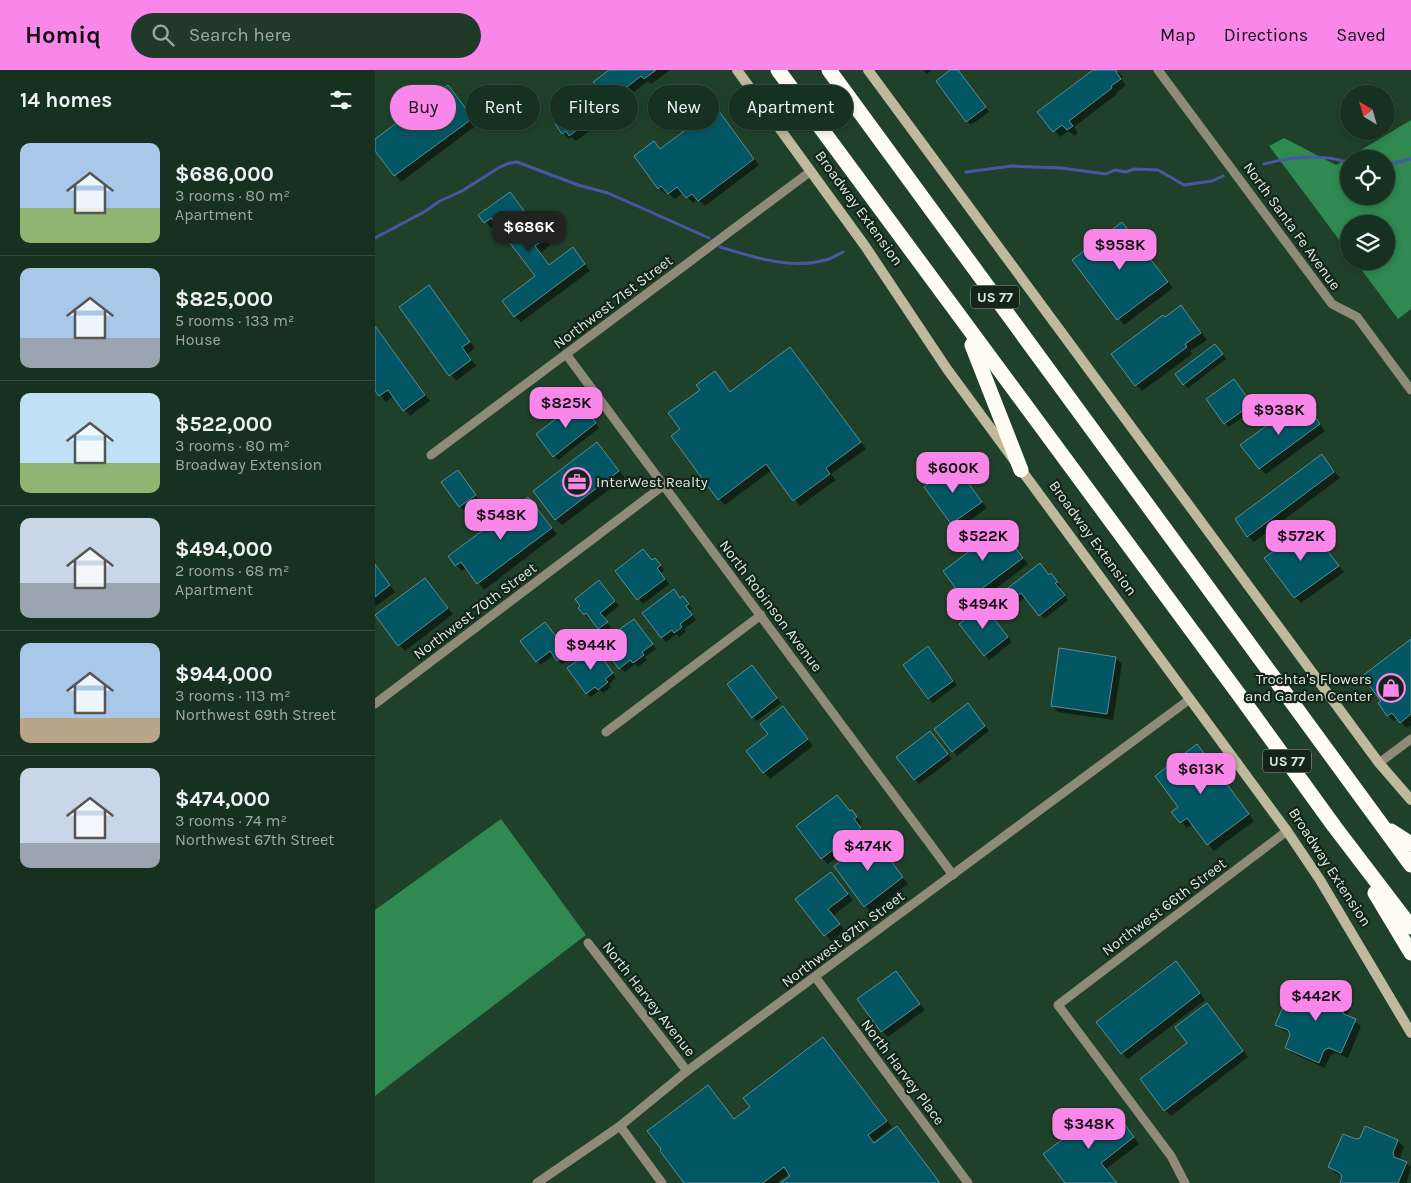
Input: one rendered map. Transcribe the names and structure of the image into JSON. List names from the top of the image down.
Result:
{
  "streets": {
    "highway": ["Broadway Extension", "US 77"],
    "street": [
      "North Santa Fe Avenue",
      "Northwest 71st Street",
      "North Robinson Avenue",
      "Northwest 70th Street",
      "Northwest 66th Street",
      "Northwest 67th Street",
      "North Harvey Avenue",
      "North Harvey Place"
    ]
  },
  "crossings": [
    ["Broadway Extension", "Northwest 71st Street"],
    ["Broadway Extension", "Northwest 66th Street"],
    ["Broadway Extension", "Northwest 67th Street"],
    ["Northwest 71st Street", "North Robinson Avenue"],
    ["North Robinson Avenue", "Northwest 70th Street"],
    ["North Robinson Avenue", "Northwest 67th Street"],
    ["Northwest 67th Street", "North Harvey Avenue"],
    ["Northwest 67th Street", "North Harvey Place"]
  ],
  "places": {
    "office": ["InterWest Realty"],
    "shop": ["Trochta's Flowers and Garden Center"]
  },
  "north": "top left",
  "page": {
    "header": "Homiq",
    "search": "Search here",
    "nav": ["Map", "Directions", "Saved"],
    "heading": "14 homes",
    "chip": [
      "Buy",
      "Rent",
      "Filters",
      "New",
      "Apartment"
    ],
    "list": [
      {
        "name": "$686,000",
        "note": "3 rooms · 80 m² · Apartment"
      },
      {
        "name": "$825,000",
        "note": "5 rooms · 133 m² · House"
      },
      {
        "name": "$522,000",
        "note": "3 rooms · 80 m² · Broadway Extension"
      },
      {
        "name": "$494,000",
        "note": "2 rooms · 68 m² · Apartment"
      },
      {
        "name": "$944,000",
        "note": "3 rooms · 113 m² · Northwest 69th Street"
      },
      {
        "name": "$474,000",
        "note": "3 rooms · 74 m² · Northwest 67th Street"
      }
    ],
    "price": [
      "$686K",
      "$958K",
      "$825K",
      "$938K",
      "$600K",
      "$548K",
      "$522K",
      "$572K",
      "$494K",
      "$944K",
      "$613K",
      "$474K",
      "$442K",
      "$348K"
    ]
  }
}
